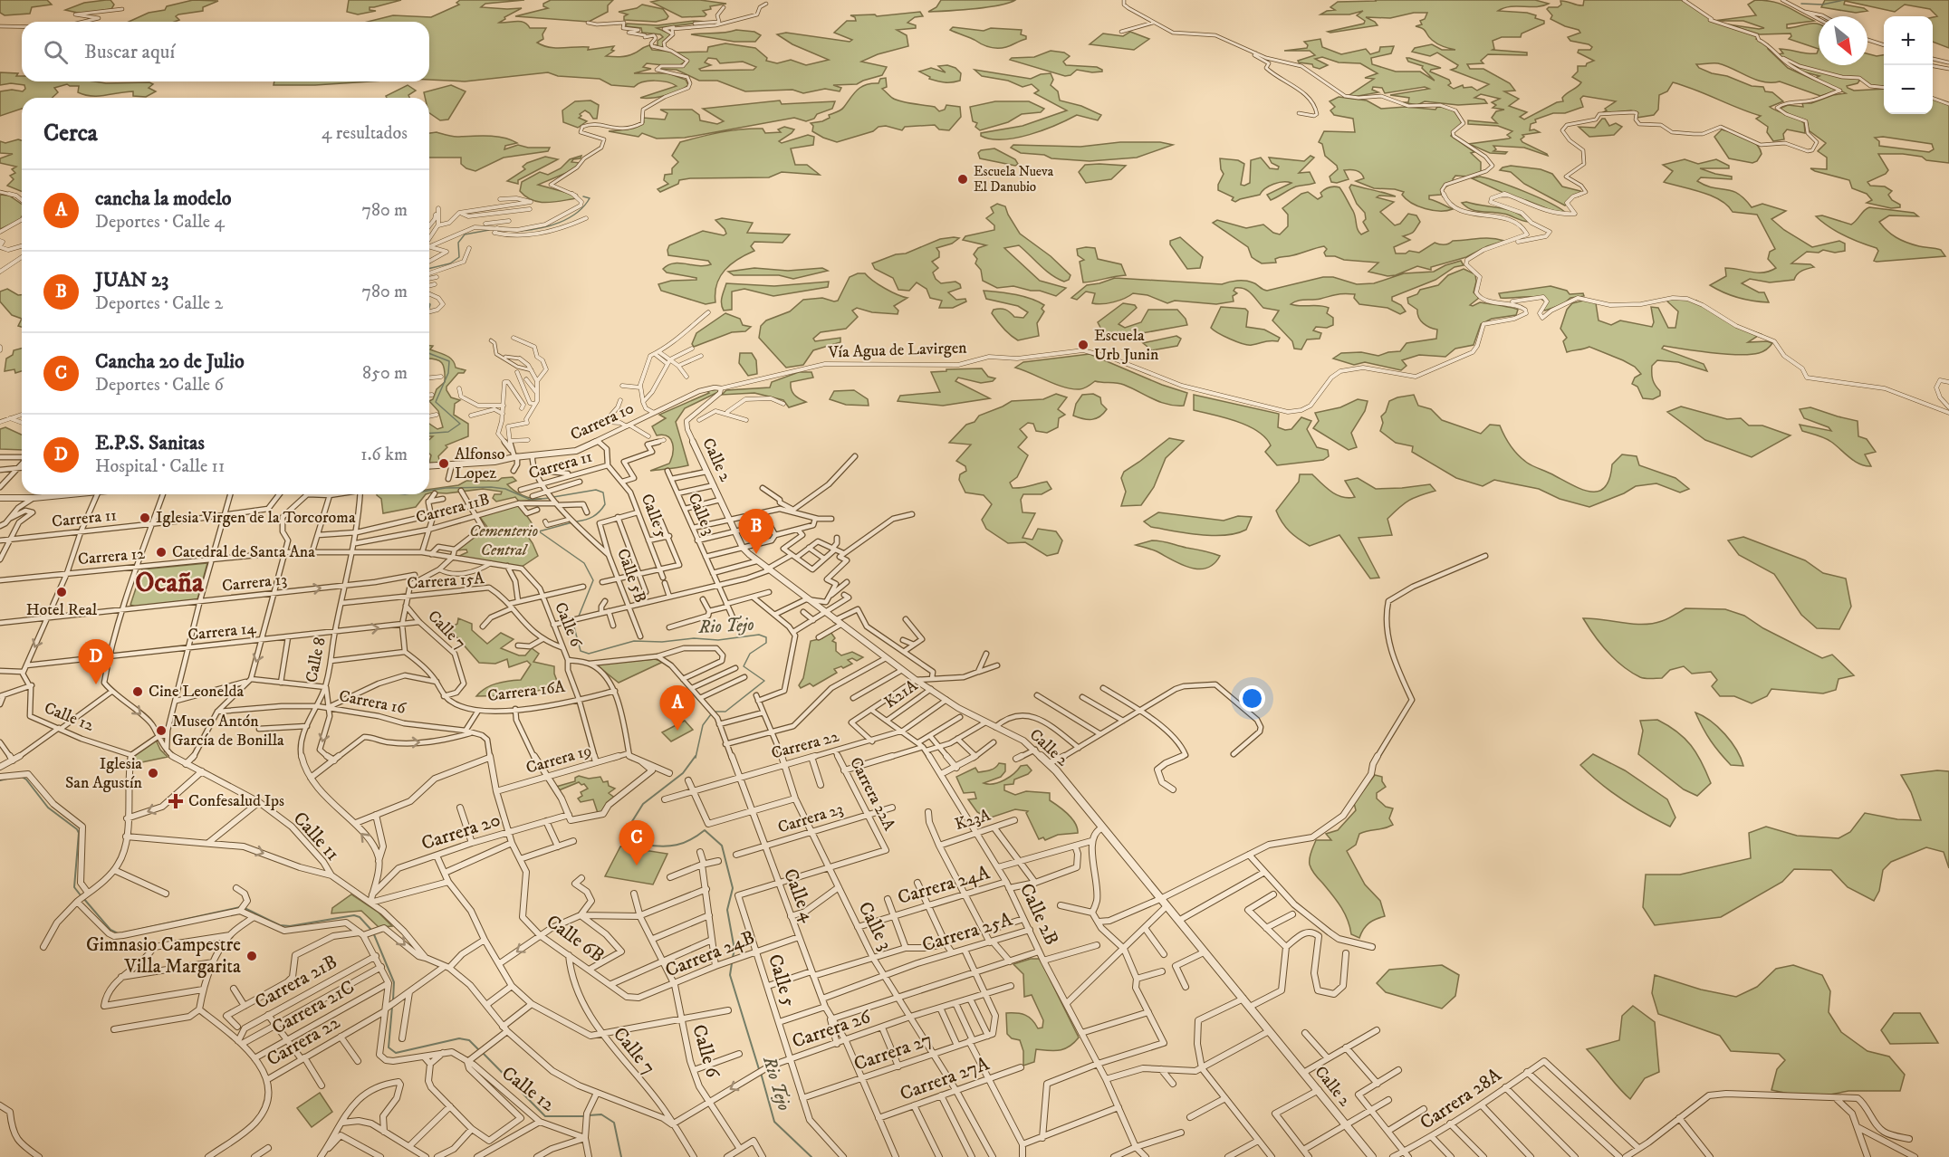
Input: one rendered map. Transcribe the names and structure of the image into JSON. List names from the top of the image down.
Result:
{
  "streets": {
    "street": [
      "Vía Agua de Lavirgen",
      "Carrera 10",
      "Calle 2",
      "Carrera 11",
      "Carrera 11B",
      "Calle 3",
      "Calle 5",
      "Carrera 12",
      "Calle 5B",
      "Carrera 15A",
      "Carrera 13",
      "Calle 6",
      "Calle 7",
      "Carrera 14",
      "Calle 8",
      "Carrera 16A",
      "K21A",
      "Carrera 16",
      "Calle 12",
      "Carrera 22",
      "Carrera 19",
      "Carrera 22A",
      "Carrera 23",
      "K23A",
      "Carrera 20",
      "Calle 11",
      "Carrera 24A",
      "Calle 4",
      "Calle 2B",
      "Carrera 25A",
      "Calle 6B",
      "Carrera 24B",
      "Carrera 21B",
      "Carrera 21C",
      "Carrera 26",
      "Carrera 27",
      "Carrera 27A",
      "Carrera 28A"
    ]
  },
  "crossings": [
    ["Vía Agua de Lavirgen", "Carrera 10"],
    ["Vía Agua de Lavirgen", "Calle 2"],
    ["Carrera 10", "Calle 2"],
    ["Carrera 10", "Calle 5"],
    ["Calle 2", "K21A"],
    ["Calle 2", "Carrera 22"],
    ["Carrera 11", "Calle 5"],
    ["Carrera 11B", "Calle 8"],
    ["Calle 3", "Carrera 22"],
    ["Calle 3", "Carrera 22A"],
    ["Calle 3", "Carrera 23"],
    ["Calle 3", "Carrera 24A"],
    ["Calle 3", "Carrera 25A"],
    ["Calle 3", "Carrera 26"],
    ["Calle 3", "Carrera 27"],
    ["Calle 3", "Carrera 27A"],
    ["Calle 5", "Calle 4"],
    ["Calle 5", "Carrera 24B"],
    ["Calle 5", "Carrera 26"],
    ["Calle 5", "Carrera 27"],
    ["Carrera 12", "Calle 6"],
    ["Carrera 12", "Calle 8"],
    ["Carrera 15A", "Calle 6"],
    ["Carrera 15A", "Calle 7"],
    ["Carrera 15A", "Calle 8"],
    ["Carrera 13", "Calle 8"],
    ["Calle 6", "Carrera 16A"],
    ["Calle 6", "Carrera 19"],
    ["Calle 6", "Carrera 24B"],
    ["Calle 6", "Carrera 26"],
    ["Calle 7", "Carrera 14"],
    ["Calle 7", "Carrera 16A"],
    ["Calle 7", "Calle 11"],
    ["Calle 7", "Calle 6B"],
    ["Calle 7", "Carrera 26"],
    ["Carrera 14", "Calle 8"],
    ["Calle 8", "Carrera 16"],
    ["K21A", "Calle 2B"],
    ["Carrera 22", "Carrera 22A"],
    ["Carrera 22", "Calle 11"],
    ["Carrera 22", "Calle 4"],
    ["Carrera 22", "Calle 2B"],
    ["Carrera 22A", "Carrera 23"],
    ["Carrera 23", "Calle 4"],
    ["K23A", "Calle 2B"],
    ["Calle 11", "Carrera 26"],
    ["Carrera 24A", "Calle 2B"],
    ["Calle 4", "Carrera 25A"],
    ["Calle 4", "Carrera 24B"],
    ["Calle 4", "Carrera 26"],
    ["Calle 4", "Carrera 27"],
    ["Calle 4", "Carrera 27A"],
    ["Calle 2B", "Carrera 25A"],
    ["Calle 6B", "Carrera 24B"]
  ],
  "districts": ["Ocaña"],
  "water": ["Rio Tejo"],
  "parks": ["Cementerio Central"],
  "places": {
    "other": [
      "Escuela Nueva El Danubio",
      "Escuela Urb Junin",
      "Alfonso Lopez",
      "Iglesia Virgen de la Torcoroma",
      "Catedral de Santa Ana",
      "Hotel Real",
      "Cine Leonelda",
      "Museo Antón García de Bonilla",
      "Iglesia San Agustín",
      "Gimnasio Campestre Villa Margarita"
    ],
    "health": ["Confesalud Ips"]
  },
  "north": "bottom right",
  "page": {
    "map_buttons": ["+", "−"],
    "search": "Buscar aquí",
    "heading": ["Cerca", "4 resultados"],
    "list": [
      {
        "mark": "A",
        "name": "cancha la modelo",
        "note": "Deportes · Calle 4",
        "value": "780 m"
      },
      {
        "mark": "B",
        "name": "JUAN 23",
        "note": "Deportes · Calle 2",
        "value": "780 m"
      },
      {
        "mark": "C",
        "name": "Cancha 20 de Julio",
        "note": "Deportes · Calle 6",
        "value": "850 m"
      },
      {
        "mark": "D",
        "name": "E.P.S. Sanitas",
        "note": "Hospital · Calle 11",
        "value": "1.6 km"
      }
    ],
    "pins": [
      "B",
      "D",
      "A",
      "C"
    ]
  }
}
